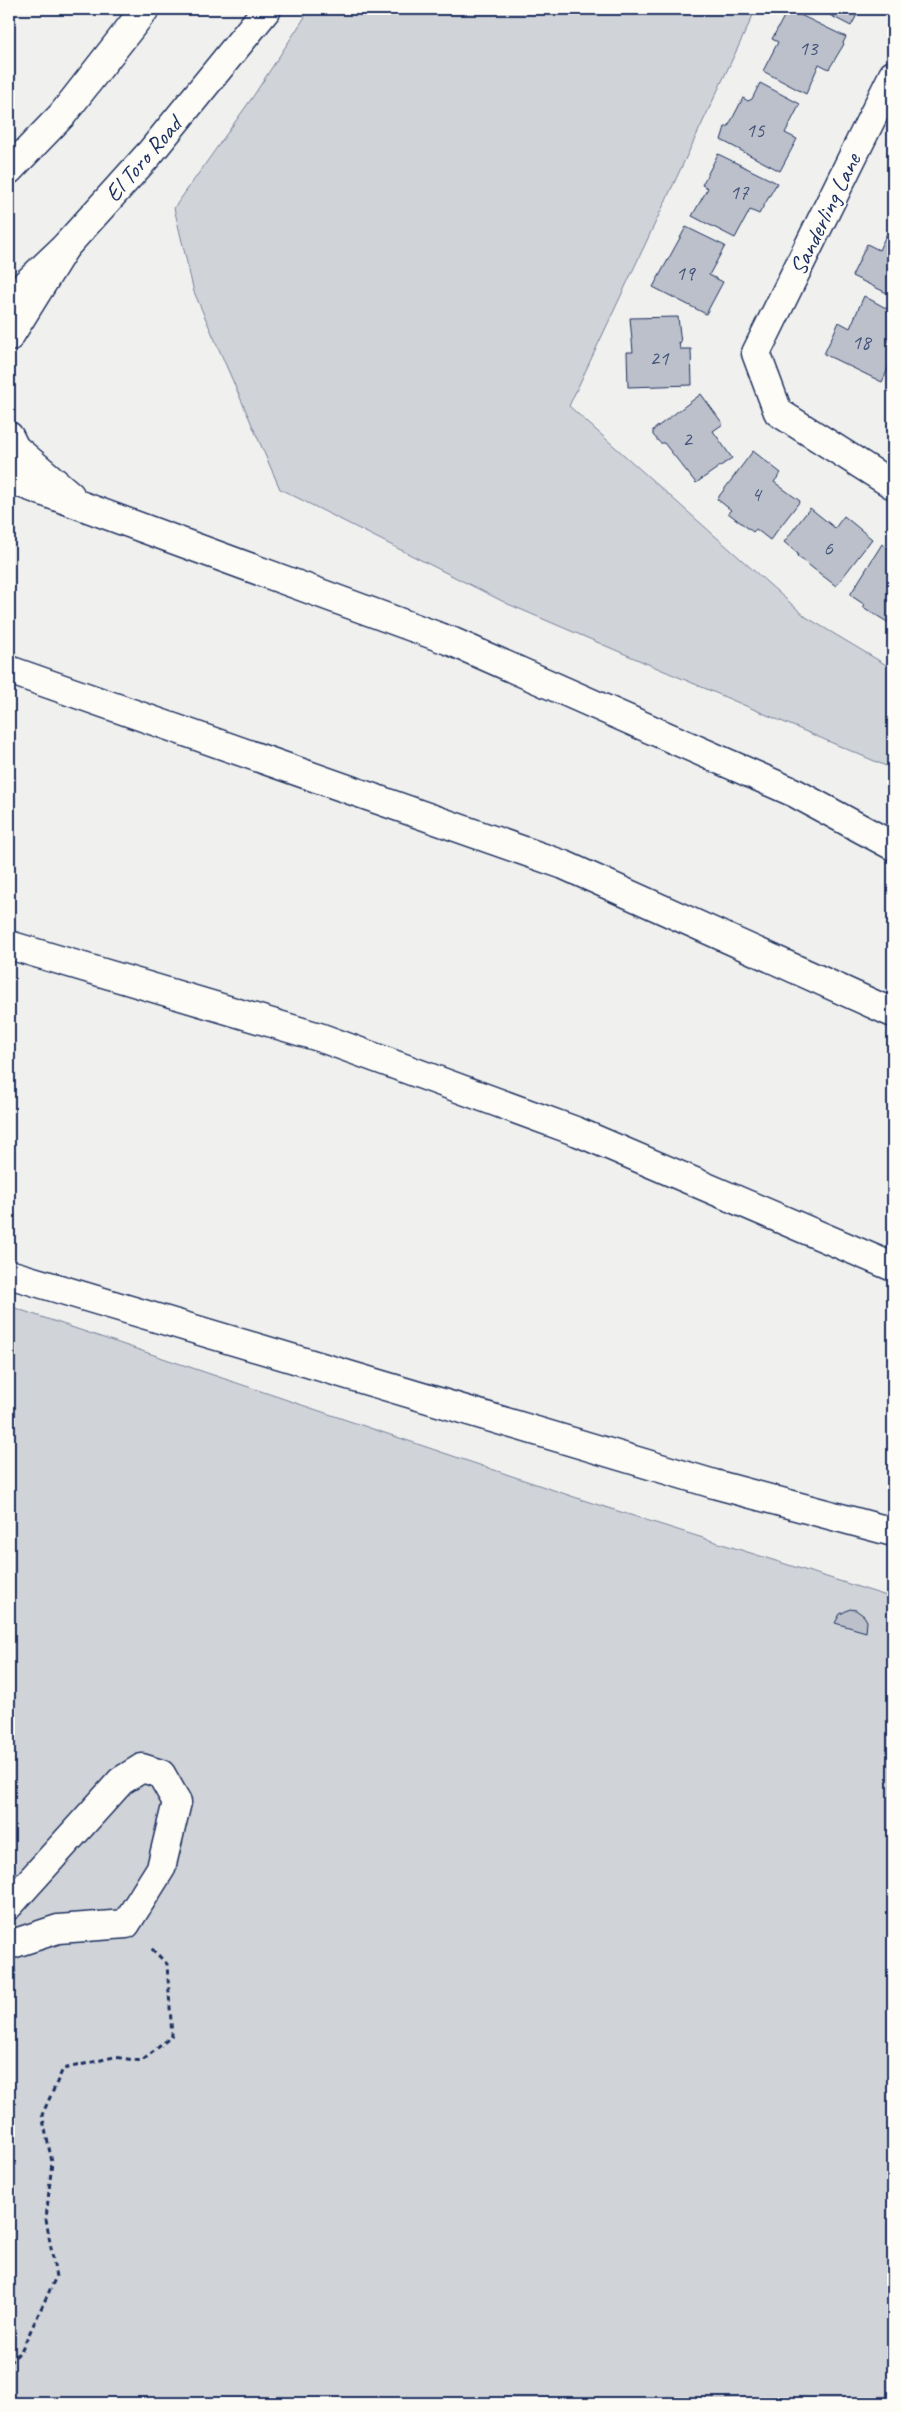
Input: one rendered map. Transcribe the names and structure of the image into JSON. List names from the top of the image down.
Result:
{
  "streets": {
    "main road": ["El Toro Road", "Sanderling Lane"]
  },
  "house_numbers": [
    "13",
    "15",
    "17",
    "19",
    "18",
    "21",
    "2",
    "4",
    "6"
  ]
}
